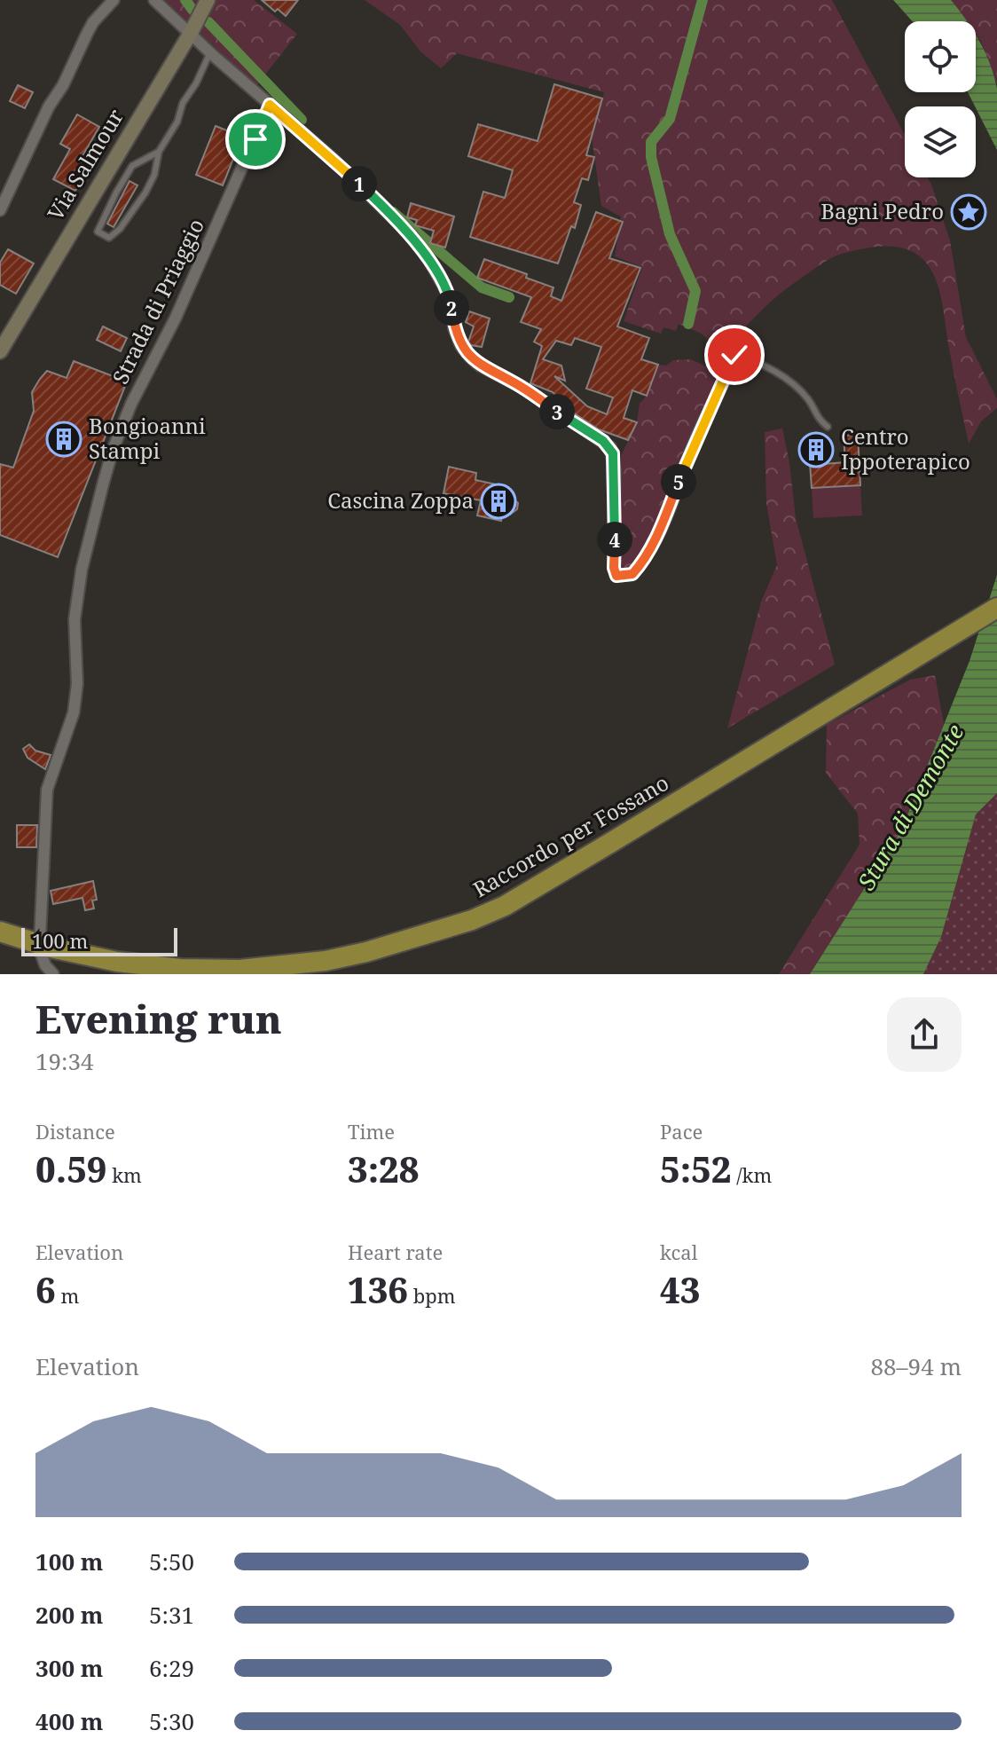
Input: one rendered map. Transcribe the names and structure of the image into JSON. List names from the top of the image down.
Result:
{
  "streets": {
    "highway": ["Raccordo per Fossano"],
    "main road": ["Via Salmour"],
    "street": ["Strada di Priaggio"]
  },
  "water": ["Stura di Demonte"],
  "places": {
    "place": ["Bagni Pedro"],
    "building": ["Bongioanni Stampi", "Centro Ippoterapico", "Cascina Zoppa"]
  },
  "scale_bar": "100 m",
  "page": {
    "pins": [
      "1",
      "2",
      "3",
      "5",
      "4"
    ],
    "scale": "100 m",
    "heading": ["Evening run", "19:34"],
    "stats": [
      ["Distance", "0.59 km"],
      ["Time", "3:28"],
      ["Pace", "5:52 /km"],
      ["Elevation", "6 m"],
      ["Heart rate", "136 bpm"],
      ["kcal", "43"]
    ],
    "chart": ["Elevation", "88–94 m"],
    "list": [
      {
        "name": "100 m",
        "note": "5:50"
      },
      {
        "name": "200 m",
        "note": "5:31"
      },
      {
        "name": "300 m",
        "note": "6:29"
      },
      {
        "name": "400 m",
        "note": "5:30"
      }
    ]
  }
}
